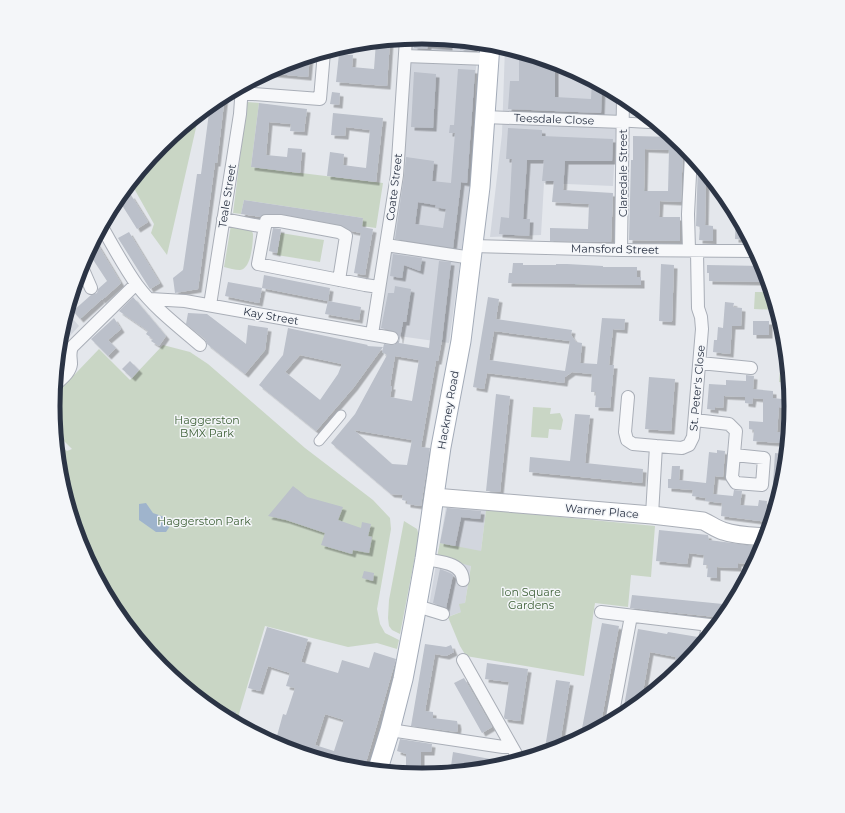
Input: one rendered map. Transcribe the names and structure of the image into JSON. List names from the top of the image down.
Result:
{
  "streets": {
    "main road": ["Hackney Road", "Warner Place"],
    "street": [
      "Teesdale Close",
      "Claredale Street",
      "Coate Street",
      "Teale Street",
      "Mansford Street",
      "Kay Street",
      "St. Peter's Close"
    ]
  },
  "crossings": [
    ["Teesdale Close", "Claredale Street"],
    ["Teesdale Close", "Hackney Road"],
    ["Claredale Street", "Mansford Street"],
    ["Coate Street", "Mansford Street"],
    ["Coate Street", "Kay Street"],
    ["Teale Street", "Kay Street"],
    ["Mansford Street", "St. Peter's Close"],
    ["Mansford Street", "Hackney Road"],
    ["Hackney Road", "Warner Place"]
  ],
  "parks": ["Haggerston BMX Park", "Haggerston Park", "Ion Square Gardens"]
}
